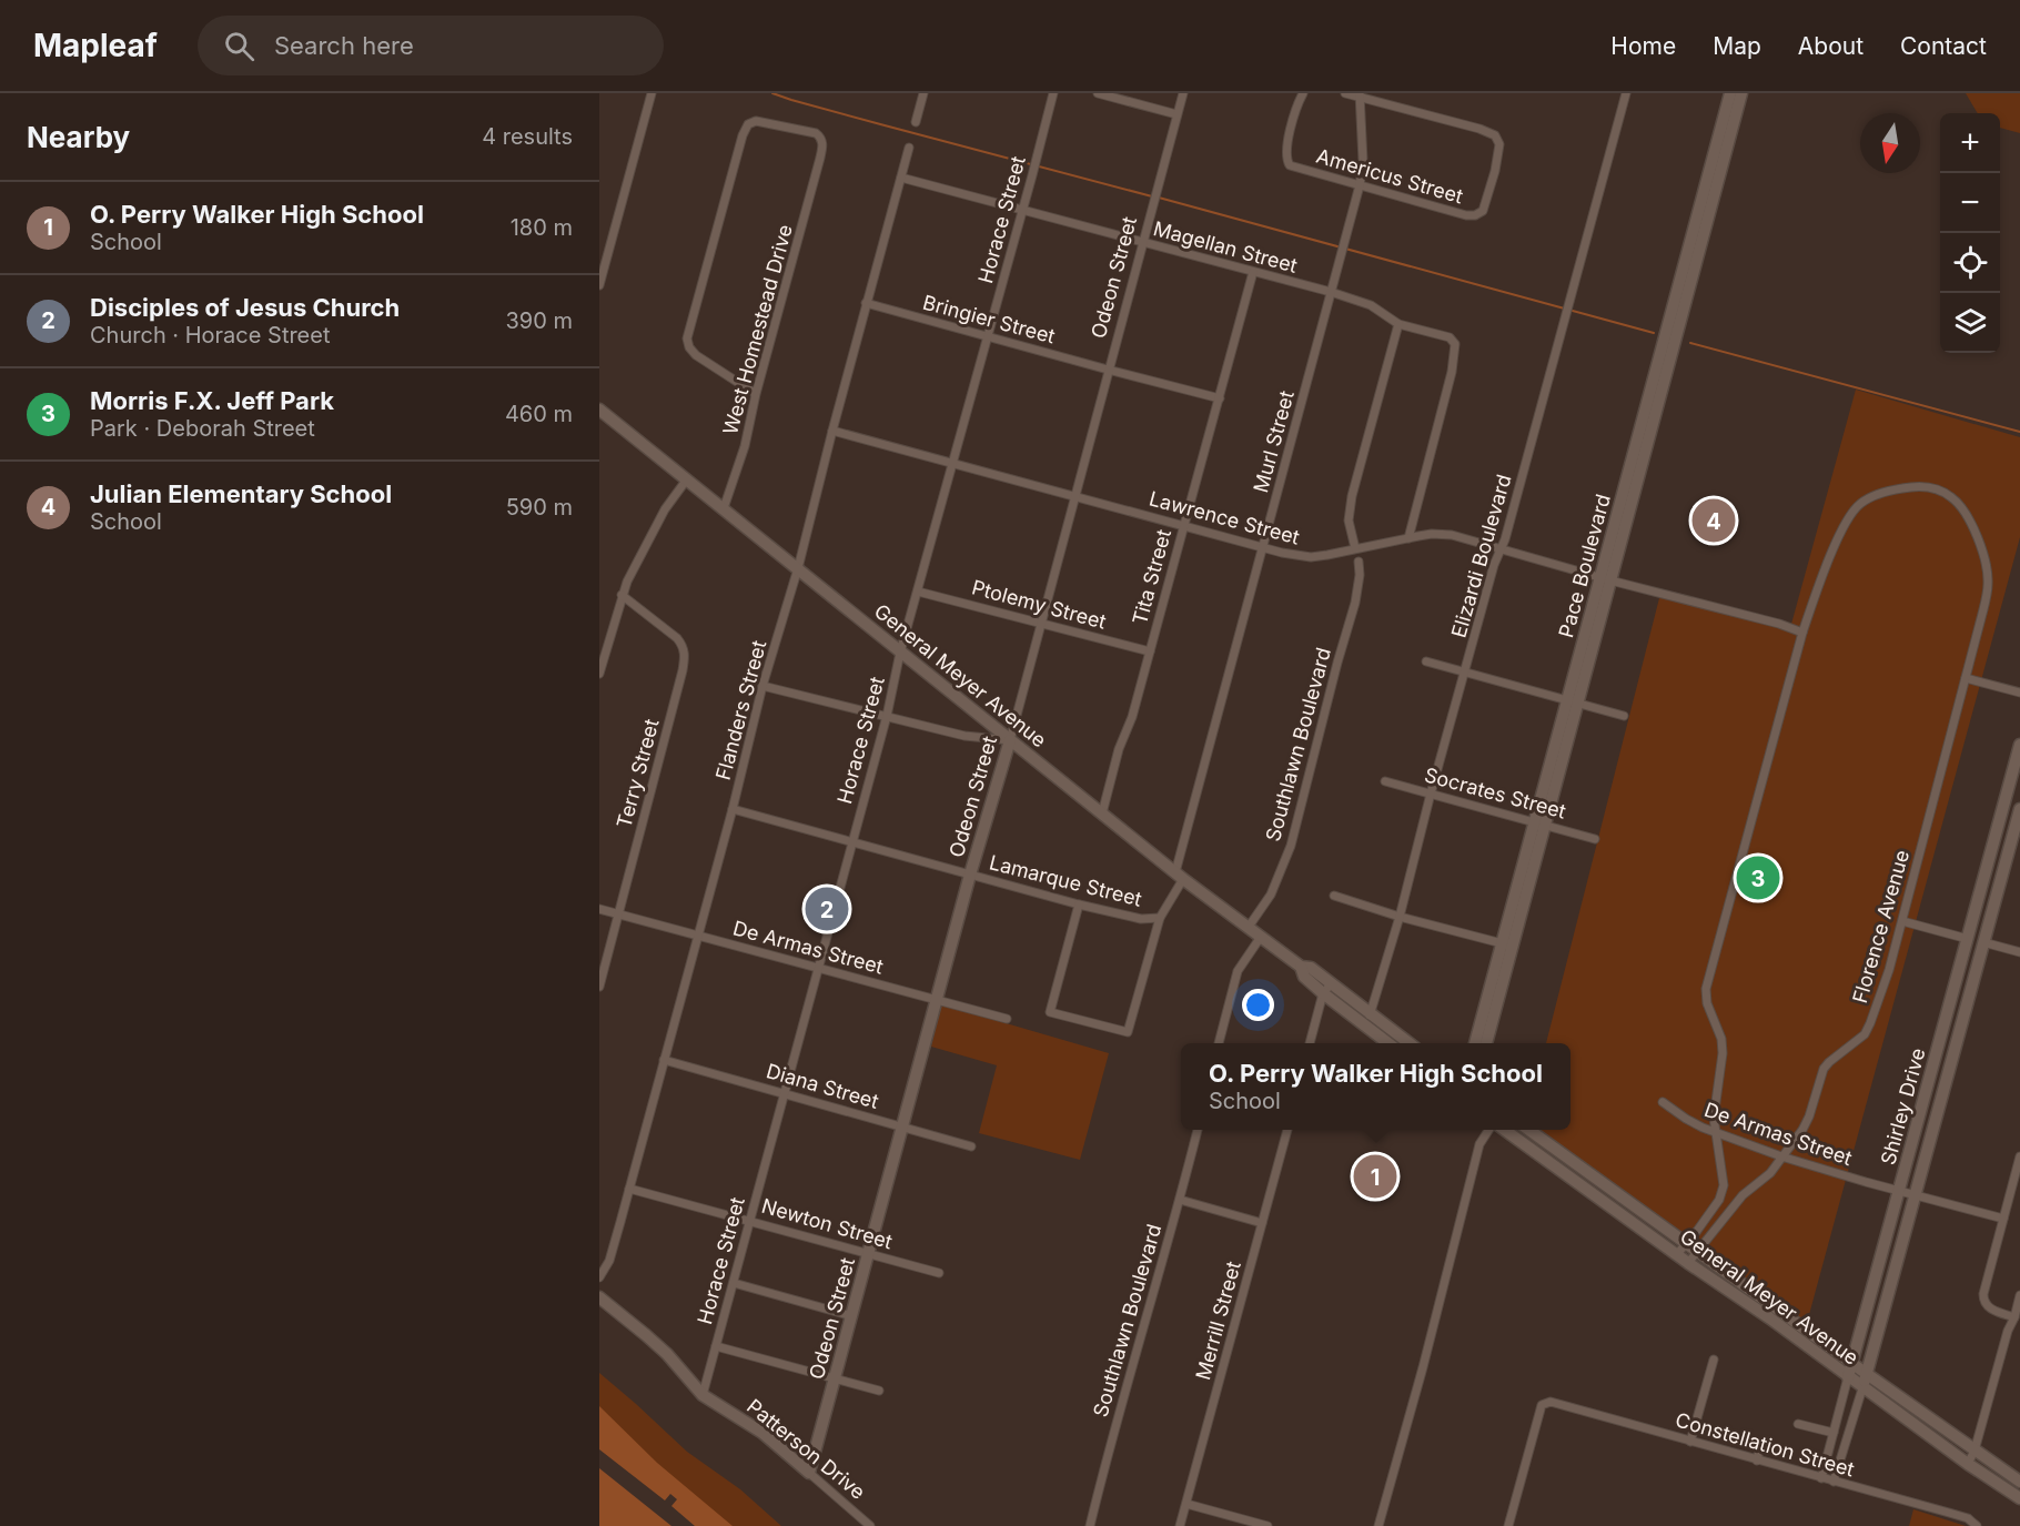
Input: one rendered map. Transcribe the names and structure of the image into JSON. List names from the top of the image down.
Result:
{
  "streets": {
    "street": [
      "Americus Street",
      "Horace Street",
      "Magellan Street",
      "Odeon Street",
      "Bringier Street",
      "West Homestead Drive",
      "Murl Street",
      "Lawrence Street",
      "Elizardi Boulevard",
      "Pace Boulevard",
      "Tita Street",
      "Ptolemy Street",
      "General Meyer Avenue",
      "Flanders Street",
      "Southlawn Boulevard",
      "Terry Street",
      "Socrates Street",
      "Lamarque Street",
      "Florence Avenue",
      "De Armas Street",
      "Diana Street",
      "Shirley Drive",
      "Newton Street",
      "Merrill Street",
      "Constellation Street",
      "Patterson Drive"
    ]
  },
  "crossings": [
    ["Americus Street", "Murl Street"],
    ["Horace Street", "Magellan Street"],
    ["Horace Street", "Bringier Street"],
    ["Horace Street", "Lawrence Street"],
    ["Horace Street", "Ptolemy Street"],
    ["Horace Street", "General Meyer Avenue"],
    ["Horace Street", "Lamarque Street"],
    ["Horace Street", "De Armas Street"],
    ["Horace Street", "Diana Street"],
    ["Horace Street", "Newton Street"],
    ["Horace Street", "Patterson Drive"],
    ["Magellan Street", "Odeon Street"],
    ["Magellan Street", "Murl Street"],
    ["Magellan Street", "Lawrence Street"],
    ["Magellan Street", "Tita Street"],
    ["Magellan Street", "Flanders Street"],
    ["Odeon Street", "Bringier Street"],
    ["Odeon Street", "Lawrence Street"],
    ["Odeon Street", "Ptolemy Street"],
    ["Odeon Street", "General Meyer Avenue"],
    ["Odeon Street", "Lamarque Street"],
    ["Odeon Street", "De Armas Street"],
    ["Odeon Street", "Diana Street"],
    ["Odeon Street", "Newton Street"],
    ["Odeon Street", "Patterson Drive"],
    ["Bringier Street", "Tita Street"],
    ["Bringier Street", "Flanders Street"],
    ["West Homestead Drive", "General Meyer Avenue"],
    ["Murl Street", "Lawrence Street"],
    ["Murl Street", "General Meyer Avenue"],
    ["Murl Street", "Lamarque Street"],
    ["Lawrence Street", "Elizardi Boulevard"],
    ["Lawrence Street", "Pace Boulevard"],
    ["Lawrence Street", "Tita Street"],
    ["Lawrence Street", "Flanders Street"],
    ["Elizardi Boulevard", "General Meyer Avenue"],
    ["Elizardi Boulevard", "Socrates Street"],
    ["Pace Boulevard", "Socrates Street"],
    ["Tita Street", "Ptolemy Street"],
    ["Tita Street", "General Meyer Avenue"],
    ["General Meyer Avenue", "Flanders Street"],
    ["General Meyer Avenue", "Southlawn Boulevard"],
    ["General Meyer Avenue", "Florence Avenue"],
    ["General Meyer Avenue", "Shirley Drive"],
    ["Flanders Street", "Lamarque Street"],
    ["Flanders Street", "De Armas Street"],
    ["Flanders Street", "Diana Street"],
    ["Flanders Street", "Newton Street"],
    ["Terry Street", "De Armas Street"],
    ["Florence Avenue", "De Armas Street"],
    ["De Armas Street", "Shirley Drive"],
    ["Shirley Drive", "Constellation Street"]
  ],
  "north": "bottom",
  "page": {
    "header": "Mapleaf",
    "search": "Search here",
    "nav": [
      "Home",
      "Map",
      "About",
      "Contact"
    ],
    "heading": ["Nearby", "4 results"],
    "map_buttons": ["+", "−"],
    "list": [
      {
        "mark": "1",
        "name": "O. Perry Walker High School",
        "note": "School",
        "value": "180 m"
      },
      {
        "mark": "2",
        "name": "Disciples of Jesus Church",
        "note": "Church · Horace Street",
        "value": "390 m"
      },
      {
        "mark": "3",
        "name": "Morris F.X. Jeff Park",
        "note": "Park · Deborah Street",
        "value": "460 m"
      },
      {
        "mark": "4",
        "name": "Julian Elementary School",
        "note": "School",
        "value": "590 m"
      }
    ],
    "pins": [
      "4",
      "3",
      "2",
      "1"
    ],
    "popup": ["O. Perry Walker High School", "School"]
  }
}
